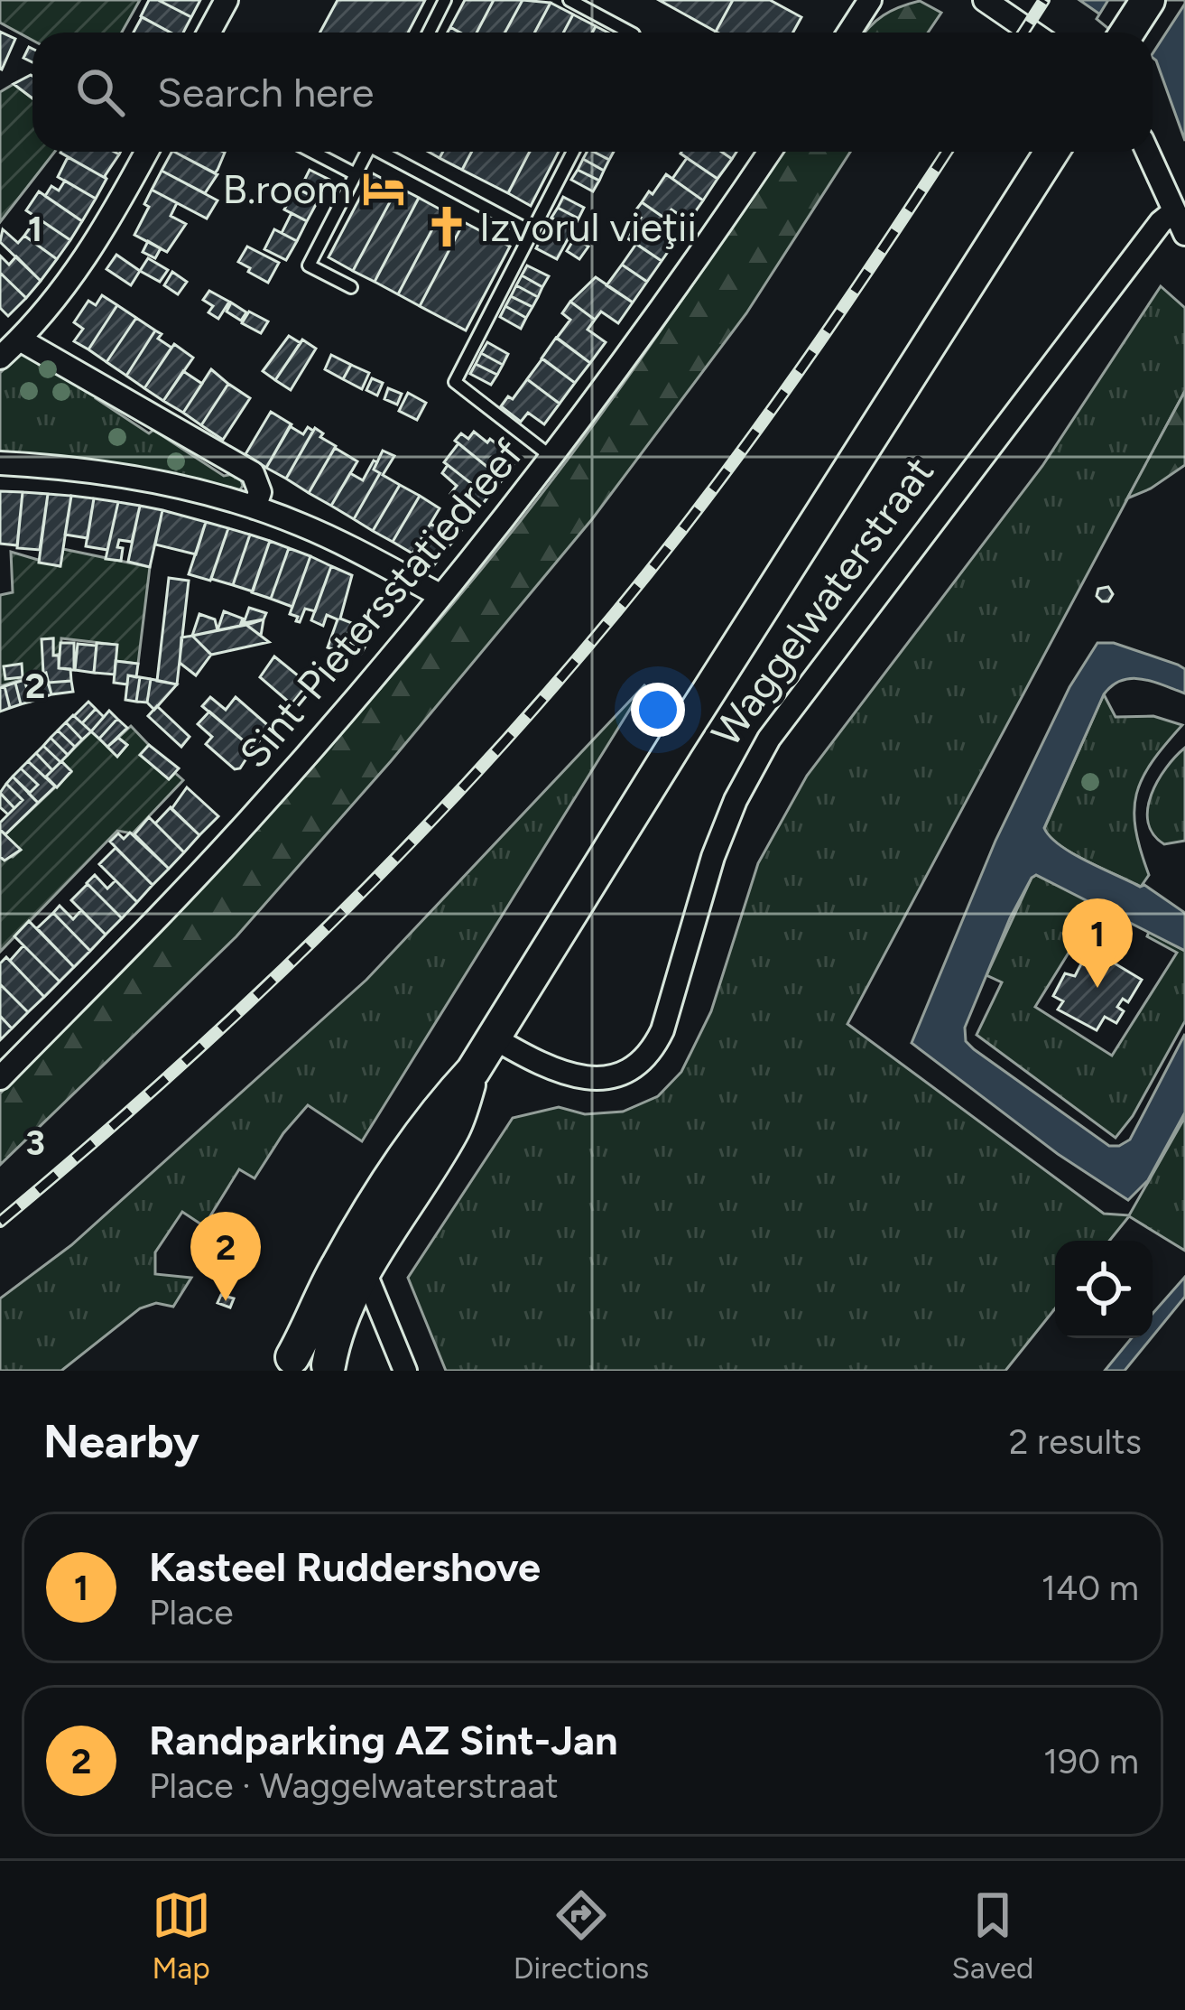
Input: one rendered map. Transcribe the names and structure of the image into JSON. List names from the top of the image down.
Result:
{
  "streets": {
    "main road": ["Waggelwaterstraat"],
    "street": ["Sint-Pietersstatiedreef"]
  },
  "places": {
    "hotel": ["B.room"],
    "church": ["Izvorul vieţii"]
  },
  "page": {
    "search": "Search here",
    "pins": ["1", "2"],
    "heading": ["Nearby", "2 results"],
    "list": [
      {
        "mark": "1",
        "name": "Kasteel Ruddershove",
        "note": "Place",
        "value": "140 m"
      },
      {
        "mark": "2",
        "name": "Randparking AZ Sint-Jan",
        "note": "Place · Waggelwaterstraat",
        "value": "190 m"
      }
    ],
    "nav": ["Map", "Directions", "Saved"]
  },
  "grid": {
    "rows": ["1", "2", "3"]
  }
}
